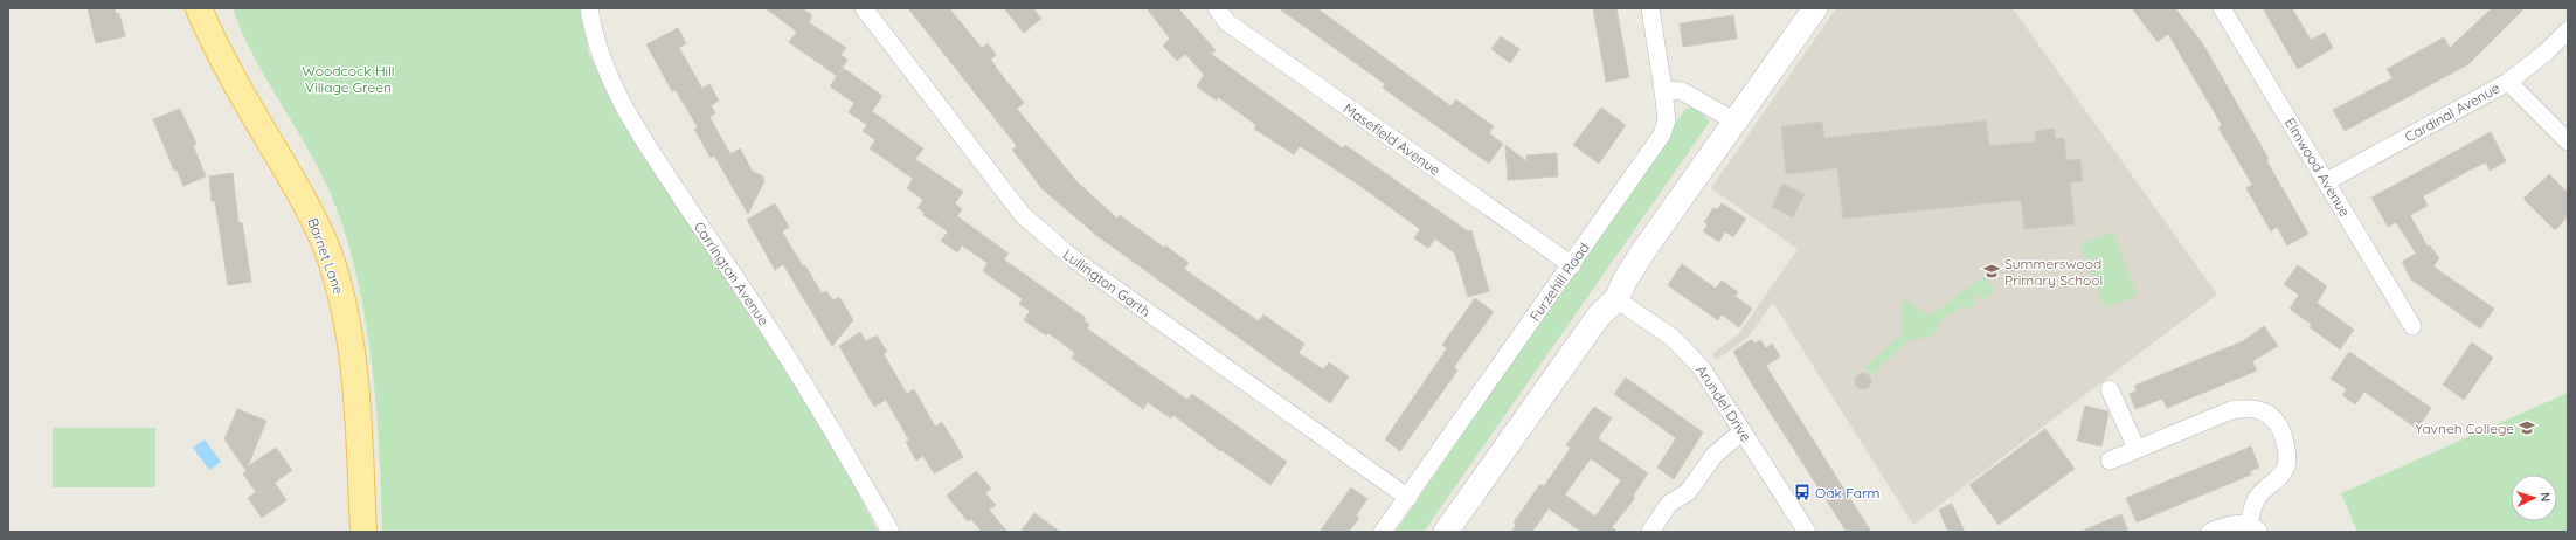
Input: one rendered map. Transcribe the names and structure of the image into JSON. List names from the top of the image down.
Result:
{
  "streets": {
    "main road": ["Barnet Lane"],
    "street": [
      "Cardinal Avenue",
      "Masefield Avenue",
      "Elmwood Avenue",
      "Carrington Avenue",
      "Furzehill Road",
      "Lullington Garth",
      "Arundel Drive"
    ]
  },
  "crossings": [
    ["Cardinal Avenue", "Elmwood Avenue"],
    ["Masefield Avenue", "Furzehill Road"],
    ["Furzehill Road", "Lullington Garth"]
  ],
  "parks": ["Woodcock Hill Village Green"],
  "places": {
    "school or university": ["Summerswood Primary School", "Yavneh College"],
    "bus stop": ["Oak Farm"]
  },
  "north": "right"
}
